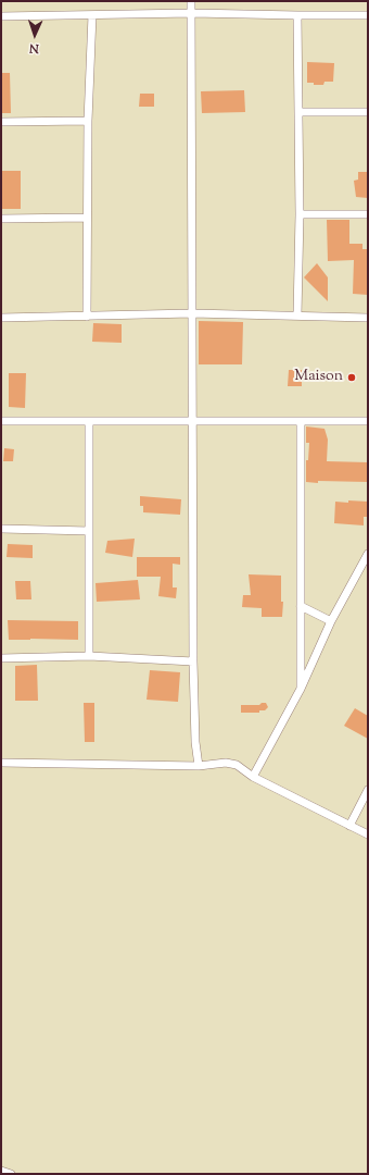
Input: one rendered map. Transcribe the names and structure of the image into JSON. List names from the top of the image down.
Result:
{
  "places": ["Maison"],
  "north": "bottom"
}
